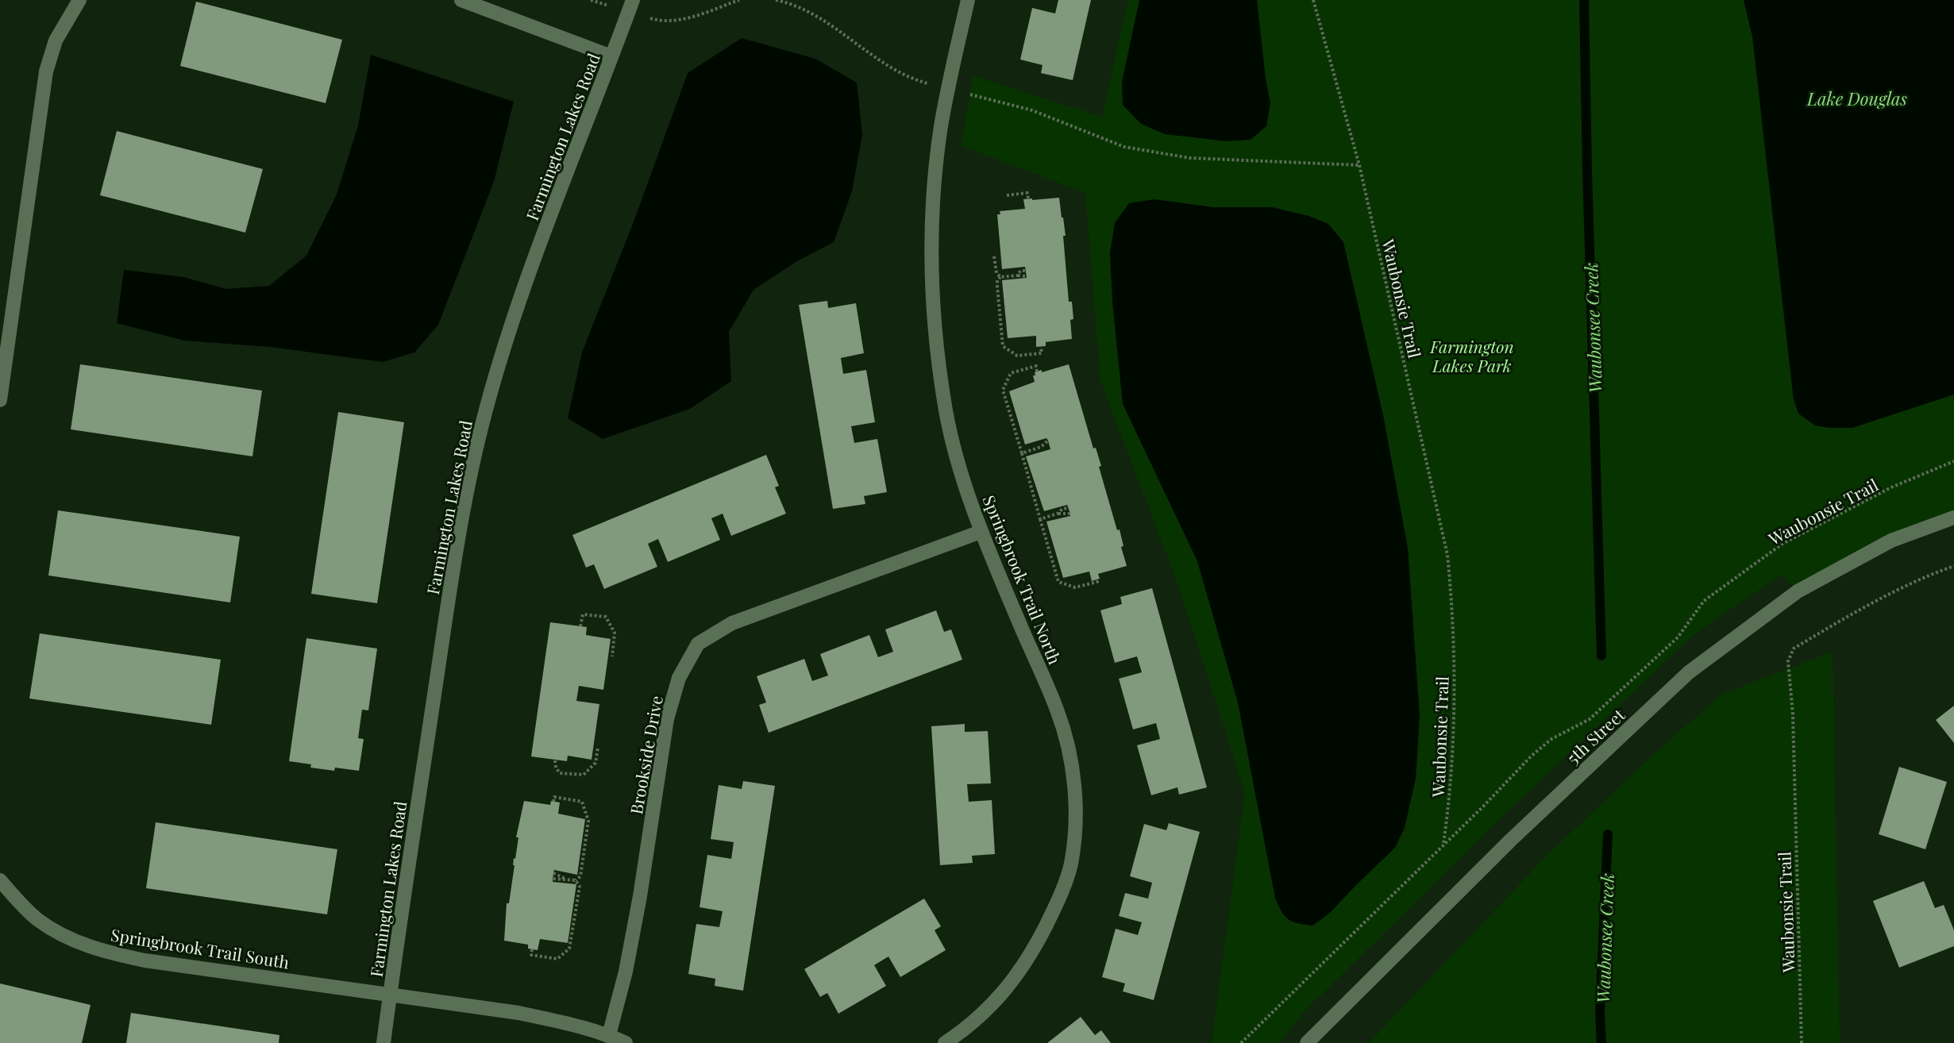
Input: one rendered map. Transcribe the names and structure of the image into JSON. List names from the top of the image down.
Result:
{
  "streets": {
    "street": [
      "Farmington Lakes Road",
      "Springbrook Trail North",
      "5th Street",
      "Brookside Drive",
      "Springbrook Trail South"
    ],
    "path": ["Waubonsie Trail"]
  },
  "crossings": [
    ["Farmington Lakes Road", "Springbrook Trail South"],
    ["Springbrook Trail North", "Brookside Drive"]
  ],
  "water": ["Lake Douglas", "Waubonsee Creek"],
  "parks": ["Farmington Lakes Park"]
}
